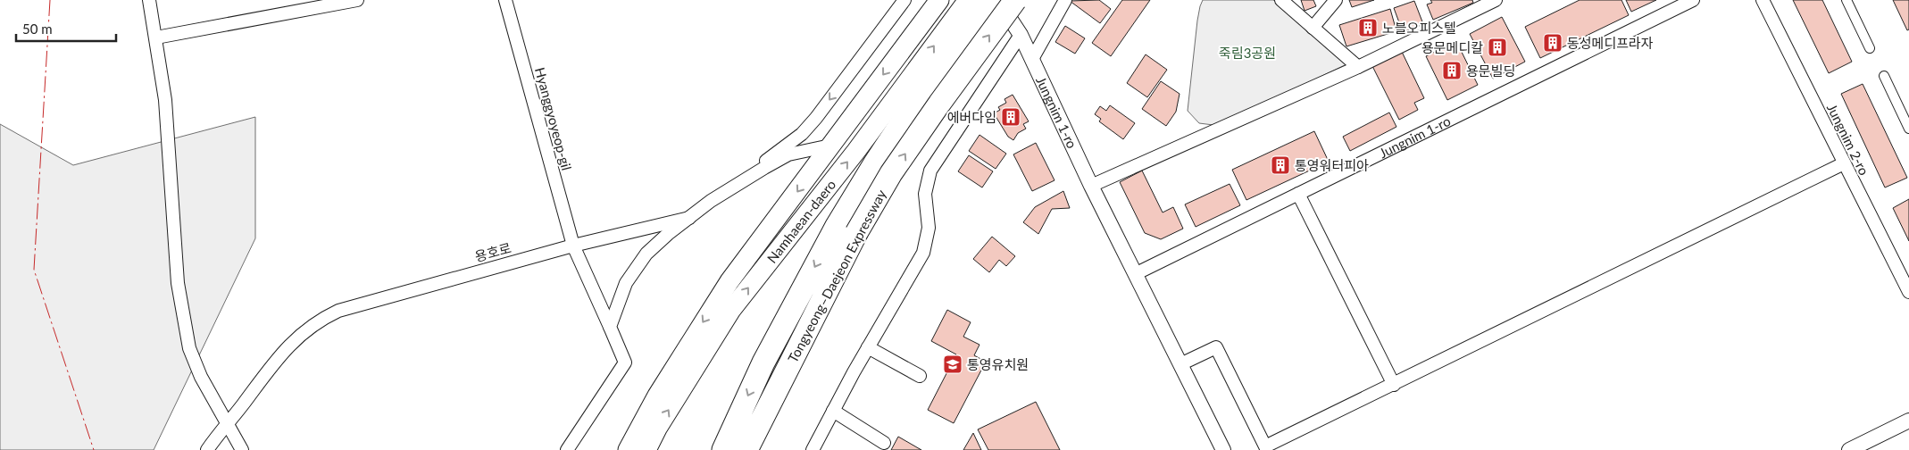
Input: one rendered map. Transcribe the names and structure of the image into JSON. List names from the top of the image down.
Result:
{
  "streets": {
    "highway": ["Tongyeong–Daejeon Expressway"],
    "main road": ["Namhaean-daero"],
    "street": [
      "Jungnim 1-ro",
      "Hyanggyoyeop-gil",
      "Jungnim 2-ro",
      "용호로"
    ]
  },
  "crossings": [
    ["Hyanggyoyeop-gil", "용호로"],
    ["Namhaean-daero", "용호로"]
  ],
  "parks": ["죽림3공원"],
  "places": {
    "building": [
      "노블오피스텔",
      "동성메디프라자",
      "용문메디칼",
      "용문빌딩",
      "에버다임",
      "통영워터피아"
    ],
    "school or university": ["통영유치원"]
  },
  "scale_bar": "50 m"
}
